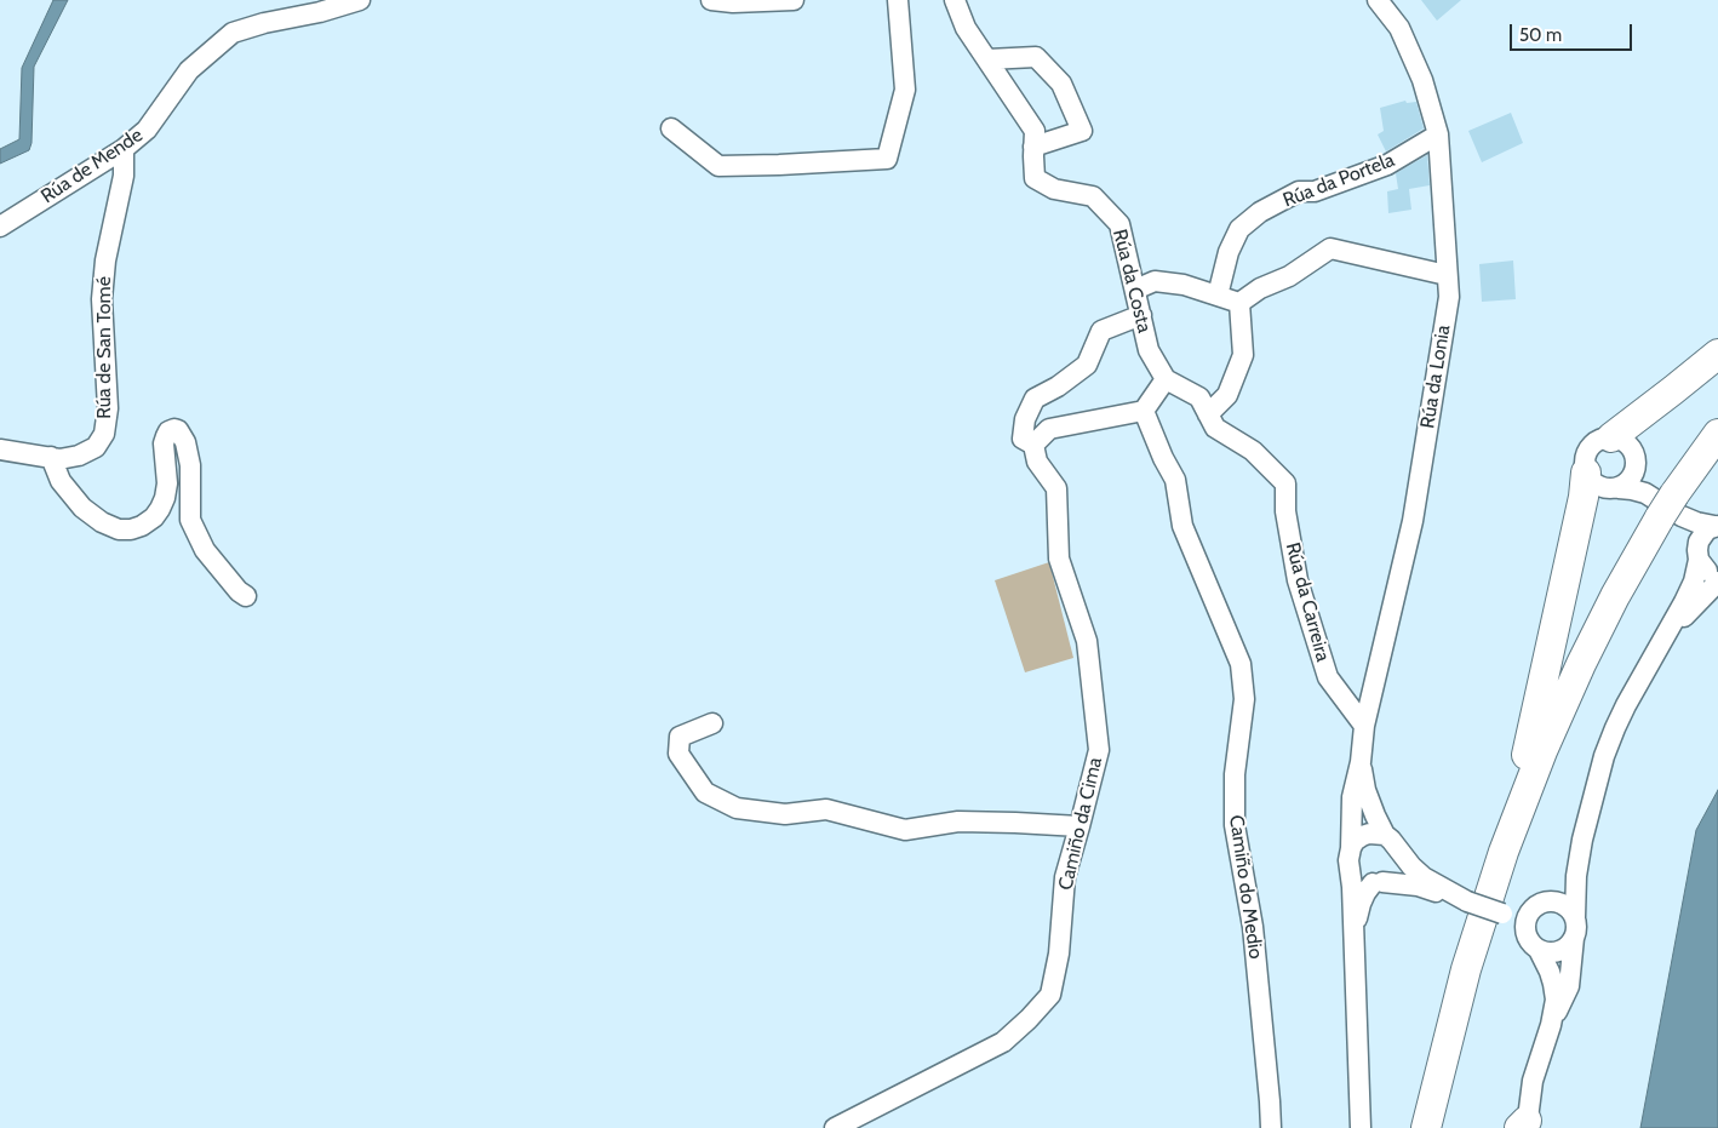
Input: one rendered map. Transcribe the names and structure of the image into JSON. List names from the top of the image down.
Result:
{
  "streets": {
    "street": [
      "Rúa de Mende",
      "Rúa da Portela",
      "Rúa da Costa",
      "Rúa de San Tomé",
      "Rúa da Lonia",
      "Rúa da Carreira",
      "Camiño da Cima",
      "Camiño do Medio"
    ]
  },
  "crossings": [
    ["Rúa de Mende", "Rúa de San Tomé"],
    ["Rúa da Portela", "Rúa da Lonia"],
    ["Rúa da Costa", "Rúa da Carreira"],
    ["Rúa da Costa", "Camiño da Cima"],
    ["Rúa da Lonia", "Rúa da Carreira"]
  ],
  "scale_bar": "50 m"
}
